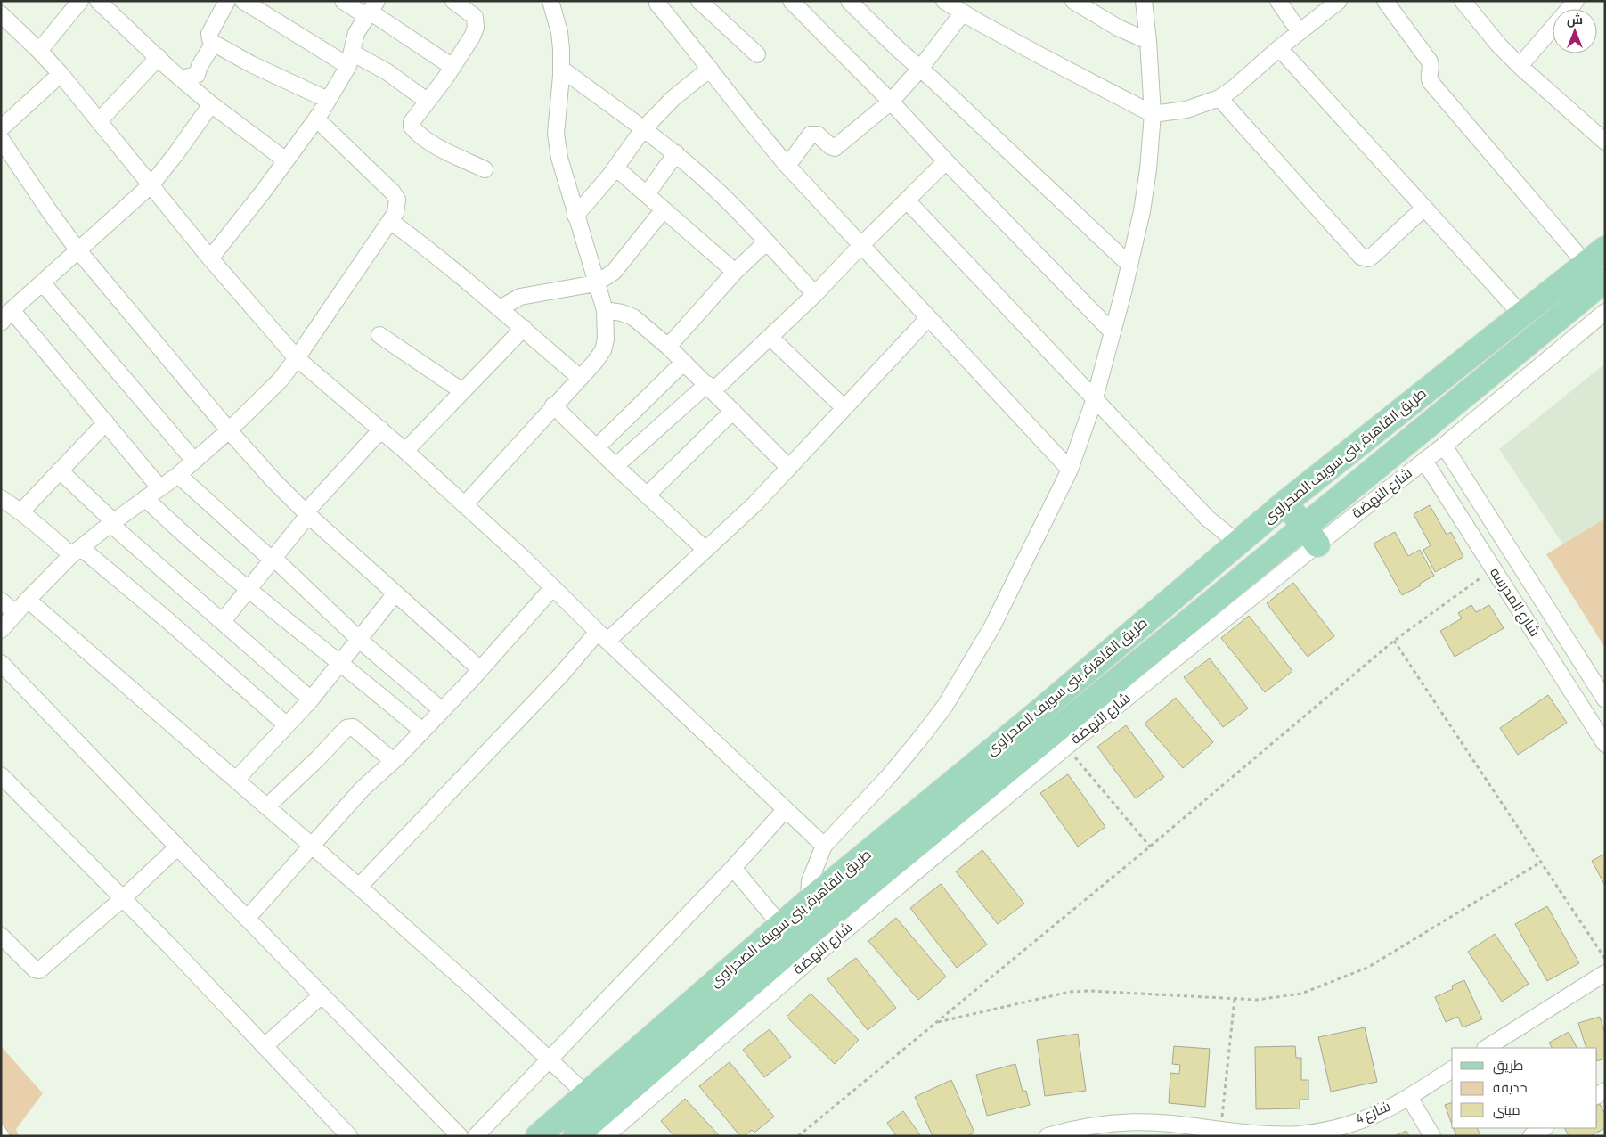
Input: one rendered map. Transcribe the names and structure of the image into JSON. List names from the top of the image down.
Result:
{
  "streets": {
    "main road": ["طريق القاهرة, بنى سويف الصحراوى"],
    "street": ["شارع النهضة", "شارع المدرسه", "شارع 4"]
  },
  "crossings": [
    ["طريق القاهرة, بنى سويف الصحراوى", "شارع النهضة"],
    ["شارع النهضة", "شارع المدرسه"]
  ],
  "legend": ["طريق", "حديقة", "مبنى"],
  "north": "top"
}
